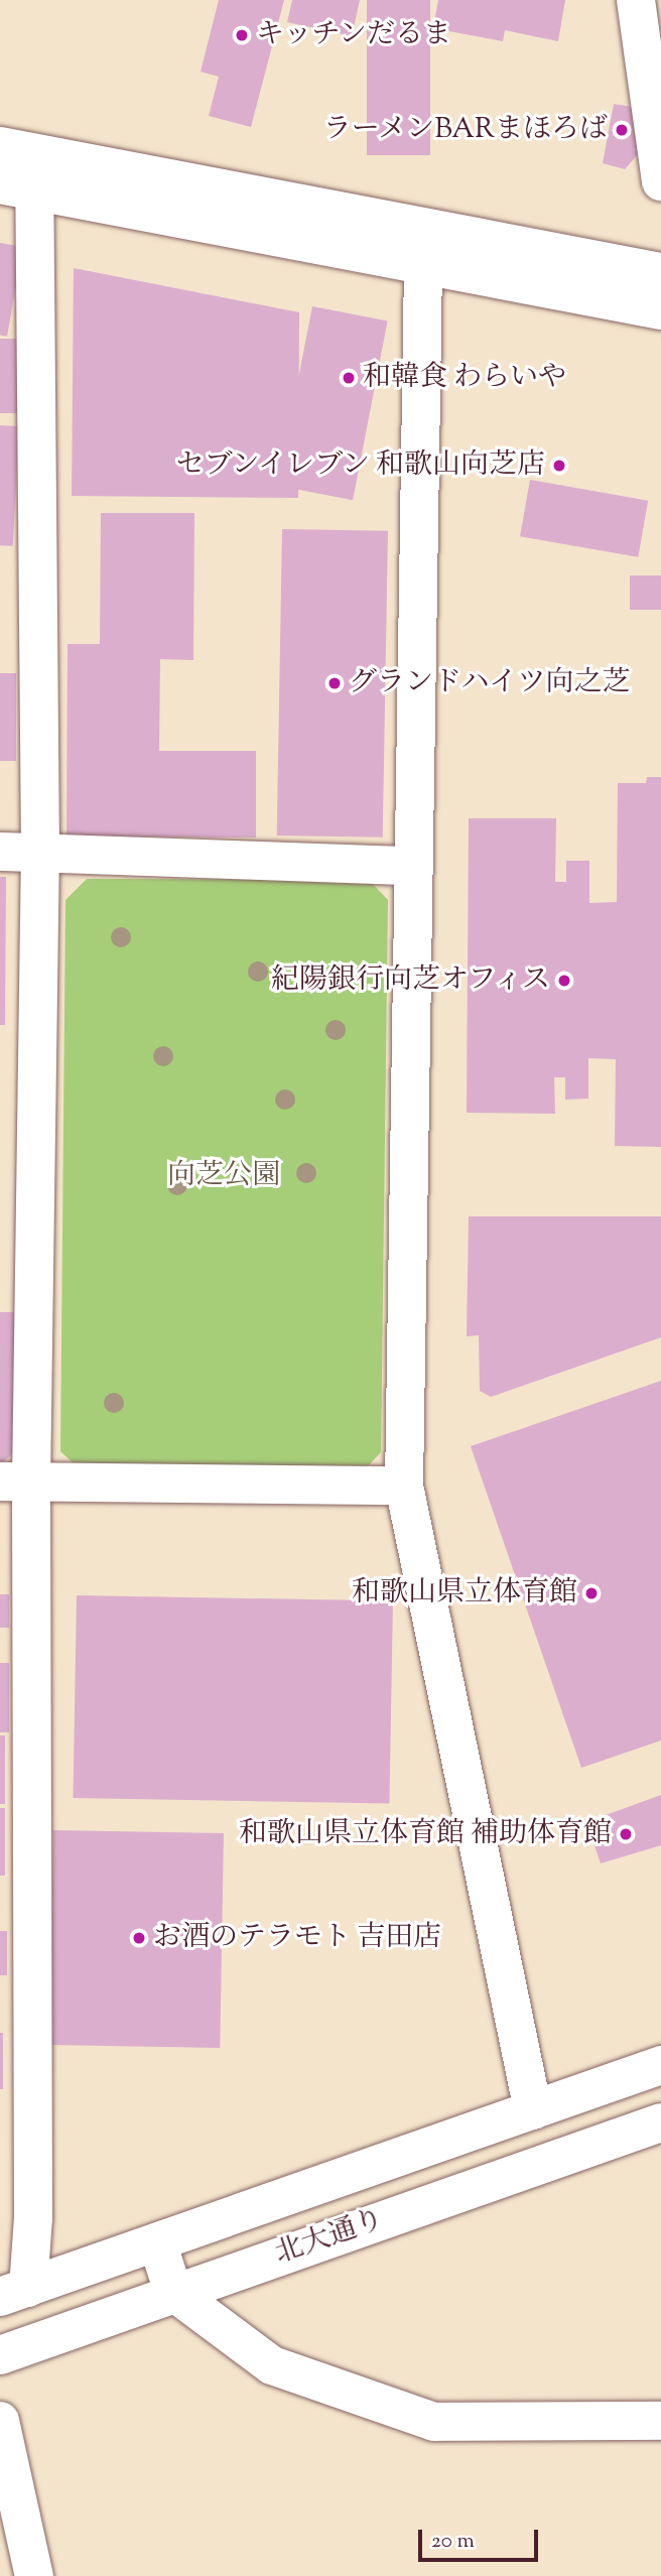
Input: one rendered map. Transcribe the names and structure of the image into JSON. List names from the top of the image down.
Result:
{
  "streets": {
    "street": ["北大通り"]
  },
  "parks": ["向芝公園"],
  "places": [
    "キッチンだるま",
    "ラーメンBARまほろば",
    "和韓食 わらいや",
    "セブンイレブン 和歌山向芝店",
    "グランドハイツ向之芝",
    "紀陽銀行向芝オフィス",
    "和歌山県立体育館",
    "和歌山県立体育館 補助体育館",
    "お酒のテラモト 吉田店"
  ],
  "scale_bar": "20 m"
}
